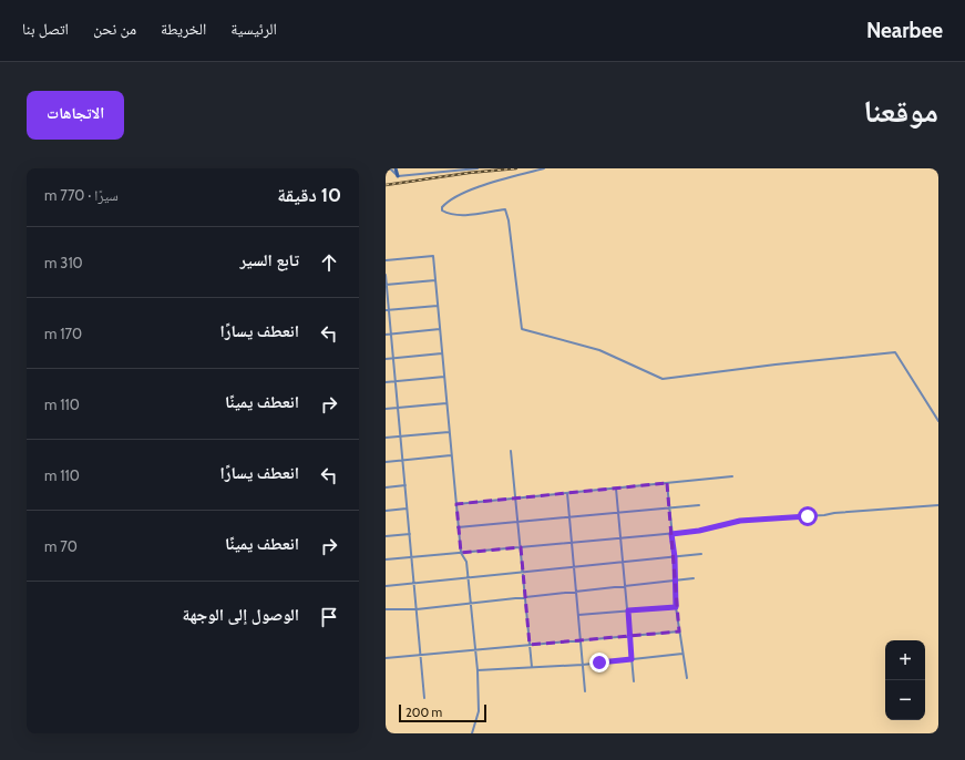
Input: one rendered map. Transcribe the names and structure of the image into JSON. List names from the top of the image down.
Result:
{
  "scale_bar": "200 m",
  "page": {
    "header": "Nearbee",
    "nav": [
      "الرئيسية",
      "الخريطة",
      "من نحن",
      "اتصل بنا"
    ],
    "title": "موقعنا",
    "buttons": "الاتجاهات",
    "heading": ["10 دقيقة", "سيرًا · 770 m"],
    "list": [
      ["تابع السير", "310 m"],
      ["انعطف يسارًا", "170 m"],
      ["انعطف يمينًا", "110 m"],
      ["انعطف يسارًا", "110 m"],
      ["انعطف يمينًا", "70 m"],
      "الوصول إلى الوجهة"
    ],
    "map_buttons": ["+", "−"],
    "scale": "200 m"
  }
}
